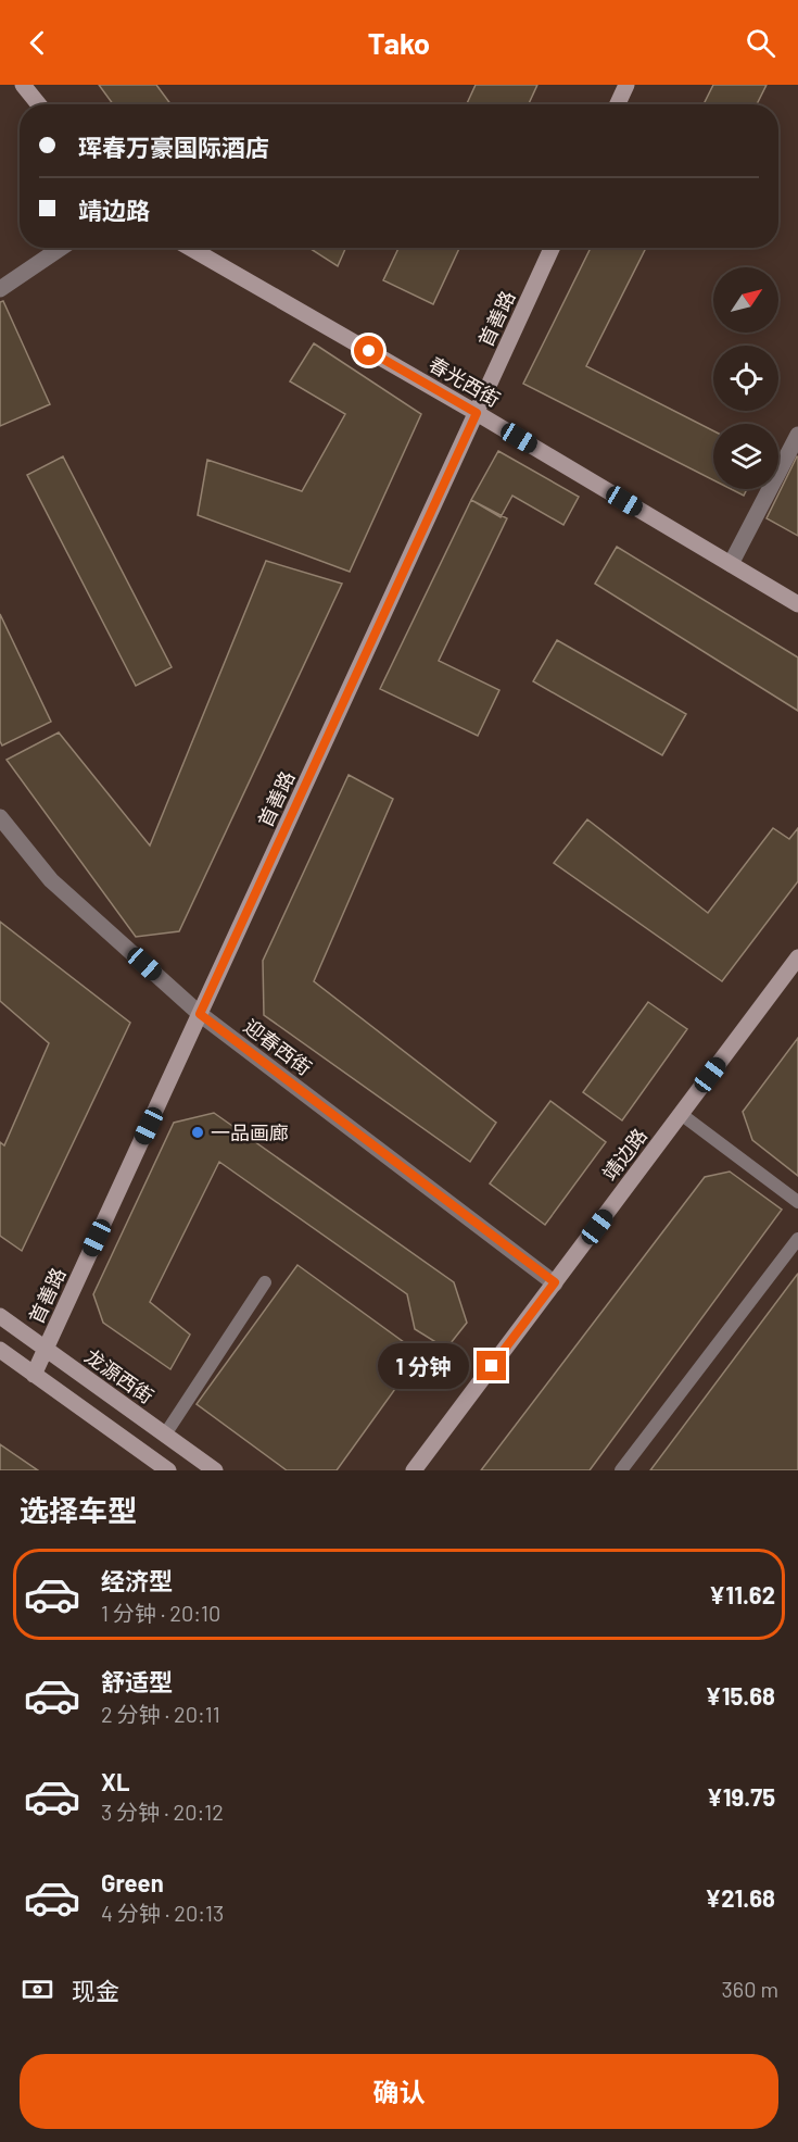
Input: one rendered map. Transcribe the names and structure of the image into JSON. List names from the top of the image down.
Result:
{
  "streets": {
    "street": [
      "首善路",
      "春光西街",
      "迎春西街",
      "靖边路",
      "龙源西街"
    ]
  },
  "crossings": [
    ["首善路", "春光西街"],
    ["首善路", "迎春西街"],
    ["首善路", "龙源西街"],
    ["迎春西街", "靖边路"]
  ],
  "places": ["一品画廊"],
  "north": "top right",
  "page": {
    "header": "Tako",
    "banner": ["珲春万豪国际酒店", "靖边路"],
    "bubble": "1 分钟",
    "heading": "选择车型",
    "list": [
      {
        "name": "经济型",
        "note": "1 分钟 · 20:10",
        "value": "¥11.62"
      },
      {
        "name": "舒适型",
        "note": "2 分钟 · 20:11",
        "value": "¥15.68"
      },
      {
        "name": "XL",
        "note": "3 分钟 · 20:12",
        "value": "¥19.75"
      },
      {
        "name": "Green",
        "note": "4 分钟 · 20:13",
        "value": "¥21.68"
      }
    ],
    "pay": ["现金", "360 m"],
    "buttons": "确认"
  }
}
